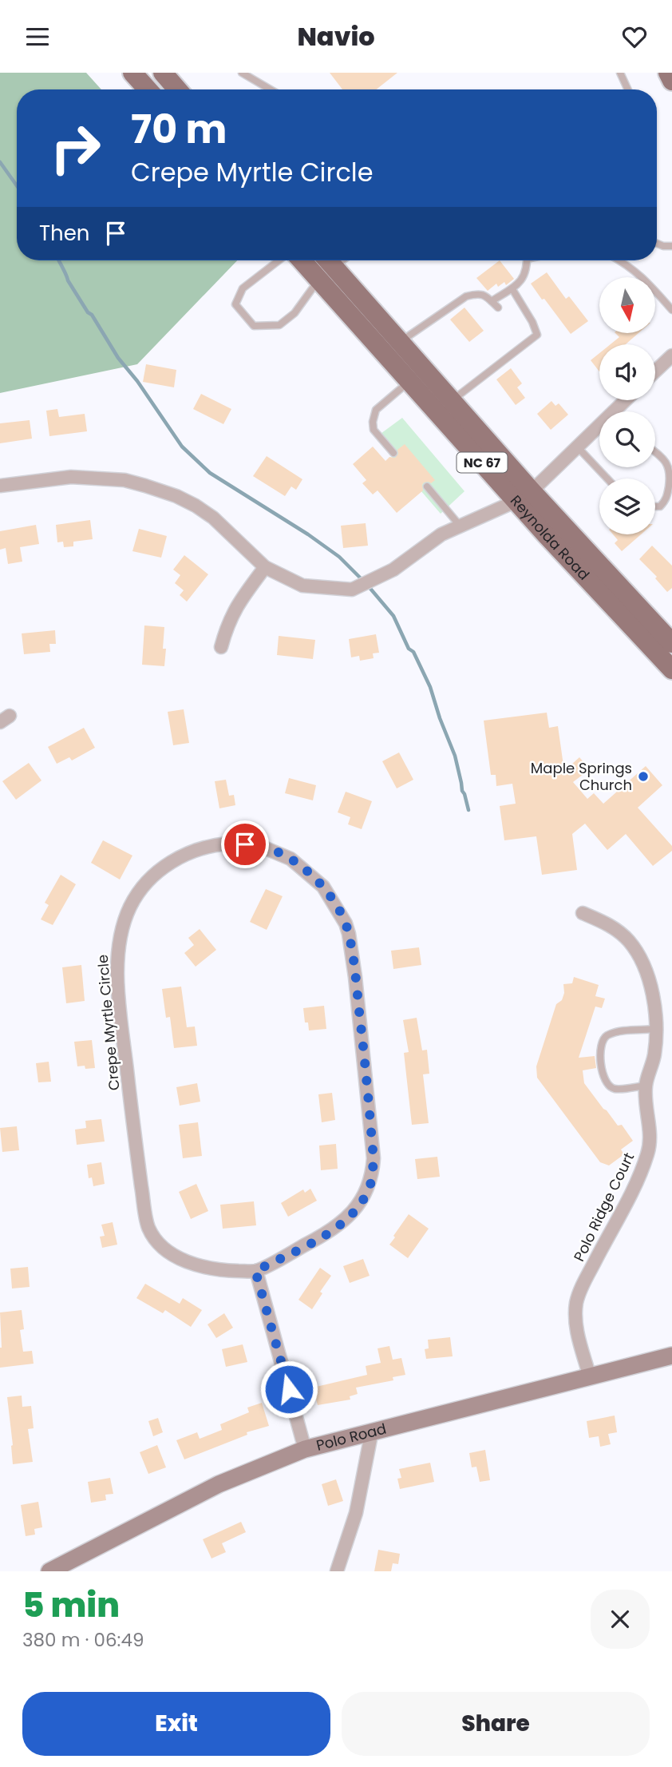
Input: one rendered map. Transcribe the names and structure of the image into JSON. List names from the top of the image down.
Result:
{
  "streets": {
    "main road": ["NC 67", "Reynolda Road", "Polo Road"],
    "street": ["Crepe Myrtle Circle", "Polo Ridge Court"]
  },
  "crossings": [
    ["Polo Ridge Court", "Polo Road"]
  ],
  "places": ["Maple Springs Church"],
  "north": "bottom",
  "page": {
    "header": "Navio",
    "turn": ["70 m", "Crepe Myrtle Circle"],
    "then": "Then",
    "heading": ["5 min", "380 m · 06:49"],
    "buttons": ["Exit", "Share"]
  }
}
